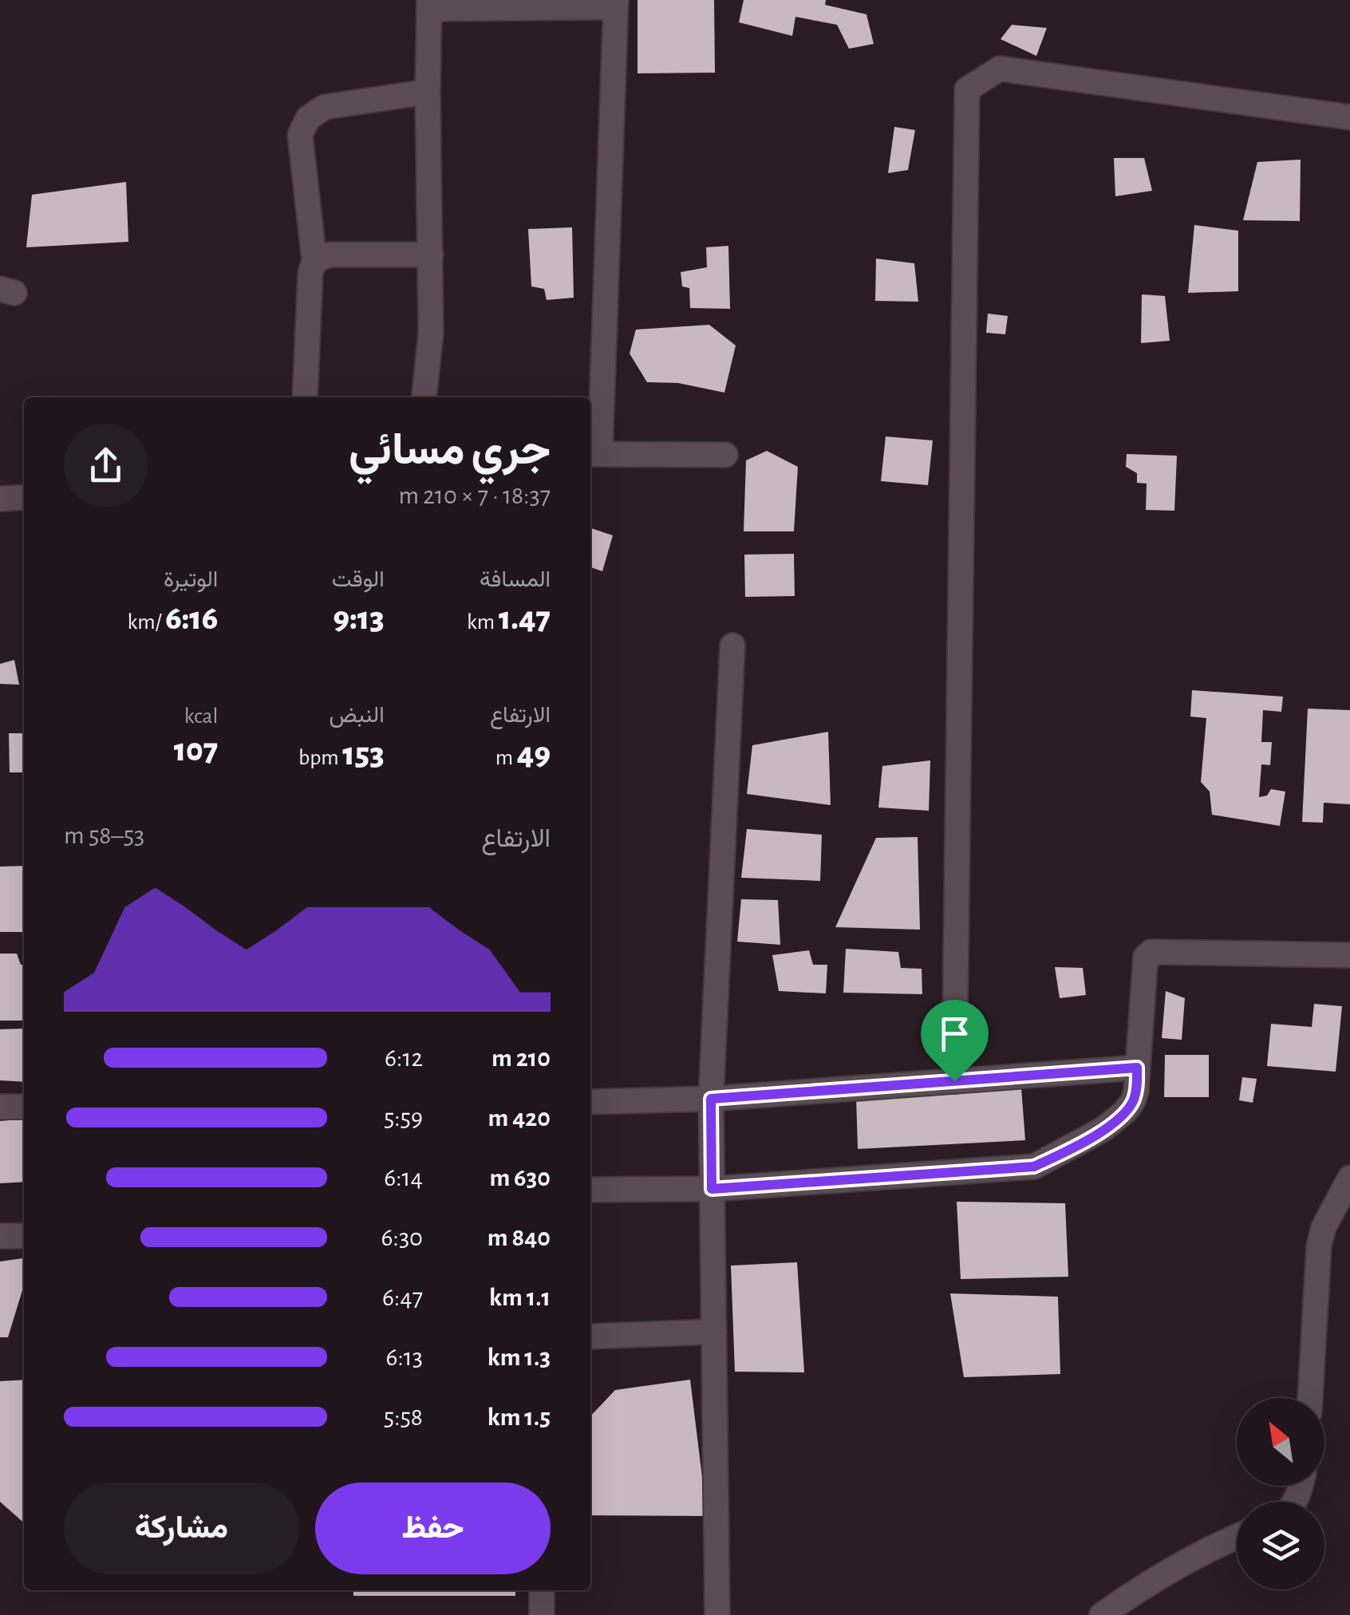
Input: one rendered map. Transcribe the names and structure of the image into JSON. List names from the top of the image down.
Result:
{
  "north": "top left",
  "page": {
    "heading": ["جري مسائي", "18:37 · 7 × 210 m"],
    "stats": [
      ["المسافة", "1.47 km"],
      ["الوقت", "9:13"],
      ["الوتيرة", "6:16 /km"],
      ["الارتفاع", "49 m"],
      ["النبض", "153 bpm"],
      ["kcal", "107"]
    ],
    "chart": ["الارتفاع", "53–58 m"],
    "list": [
      {
        "name": "210 m",
        "note": "6:12"
      },
      {
        "name": "420 m",
        "note": "5:59"
      },
      {
        "name": "630 m",
        "note": "6:14"
      },
      {
        "name": "840 m",
        "note": "6:30"
      },
      {
        "name": "1.1 km",
        "note": "6:47"
      },
      {
        "name": "1.3 km",
        "note": "6:13"
      },
      {
        "name": "1.5 km",
        "note": "5:58"
      }
    ],
    "buttons": ["حفظ", "مشاركة"]
  }
}
